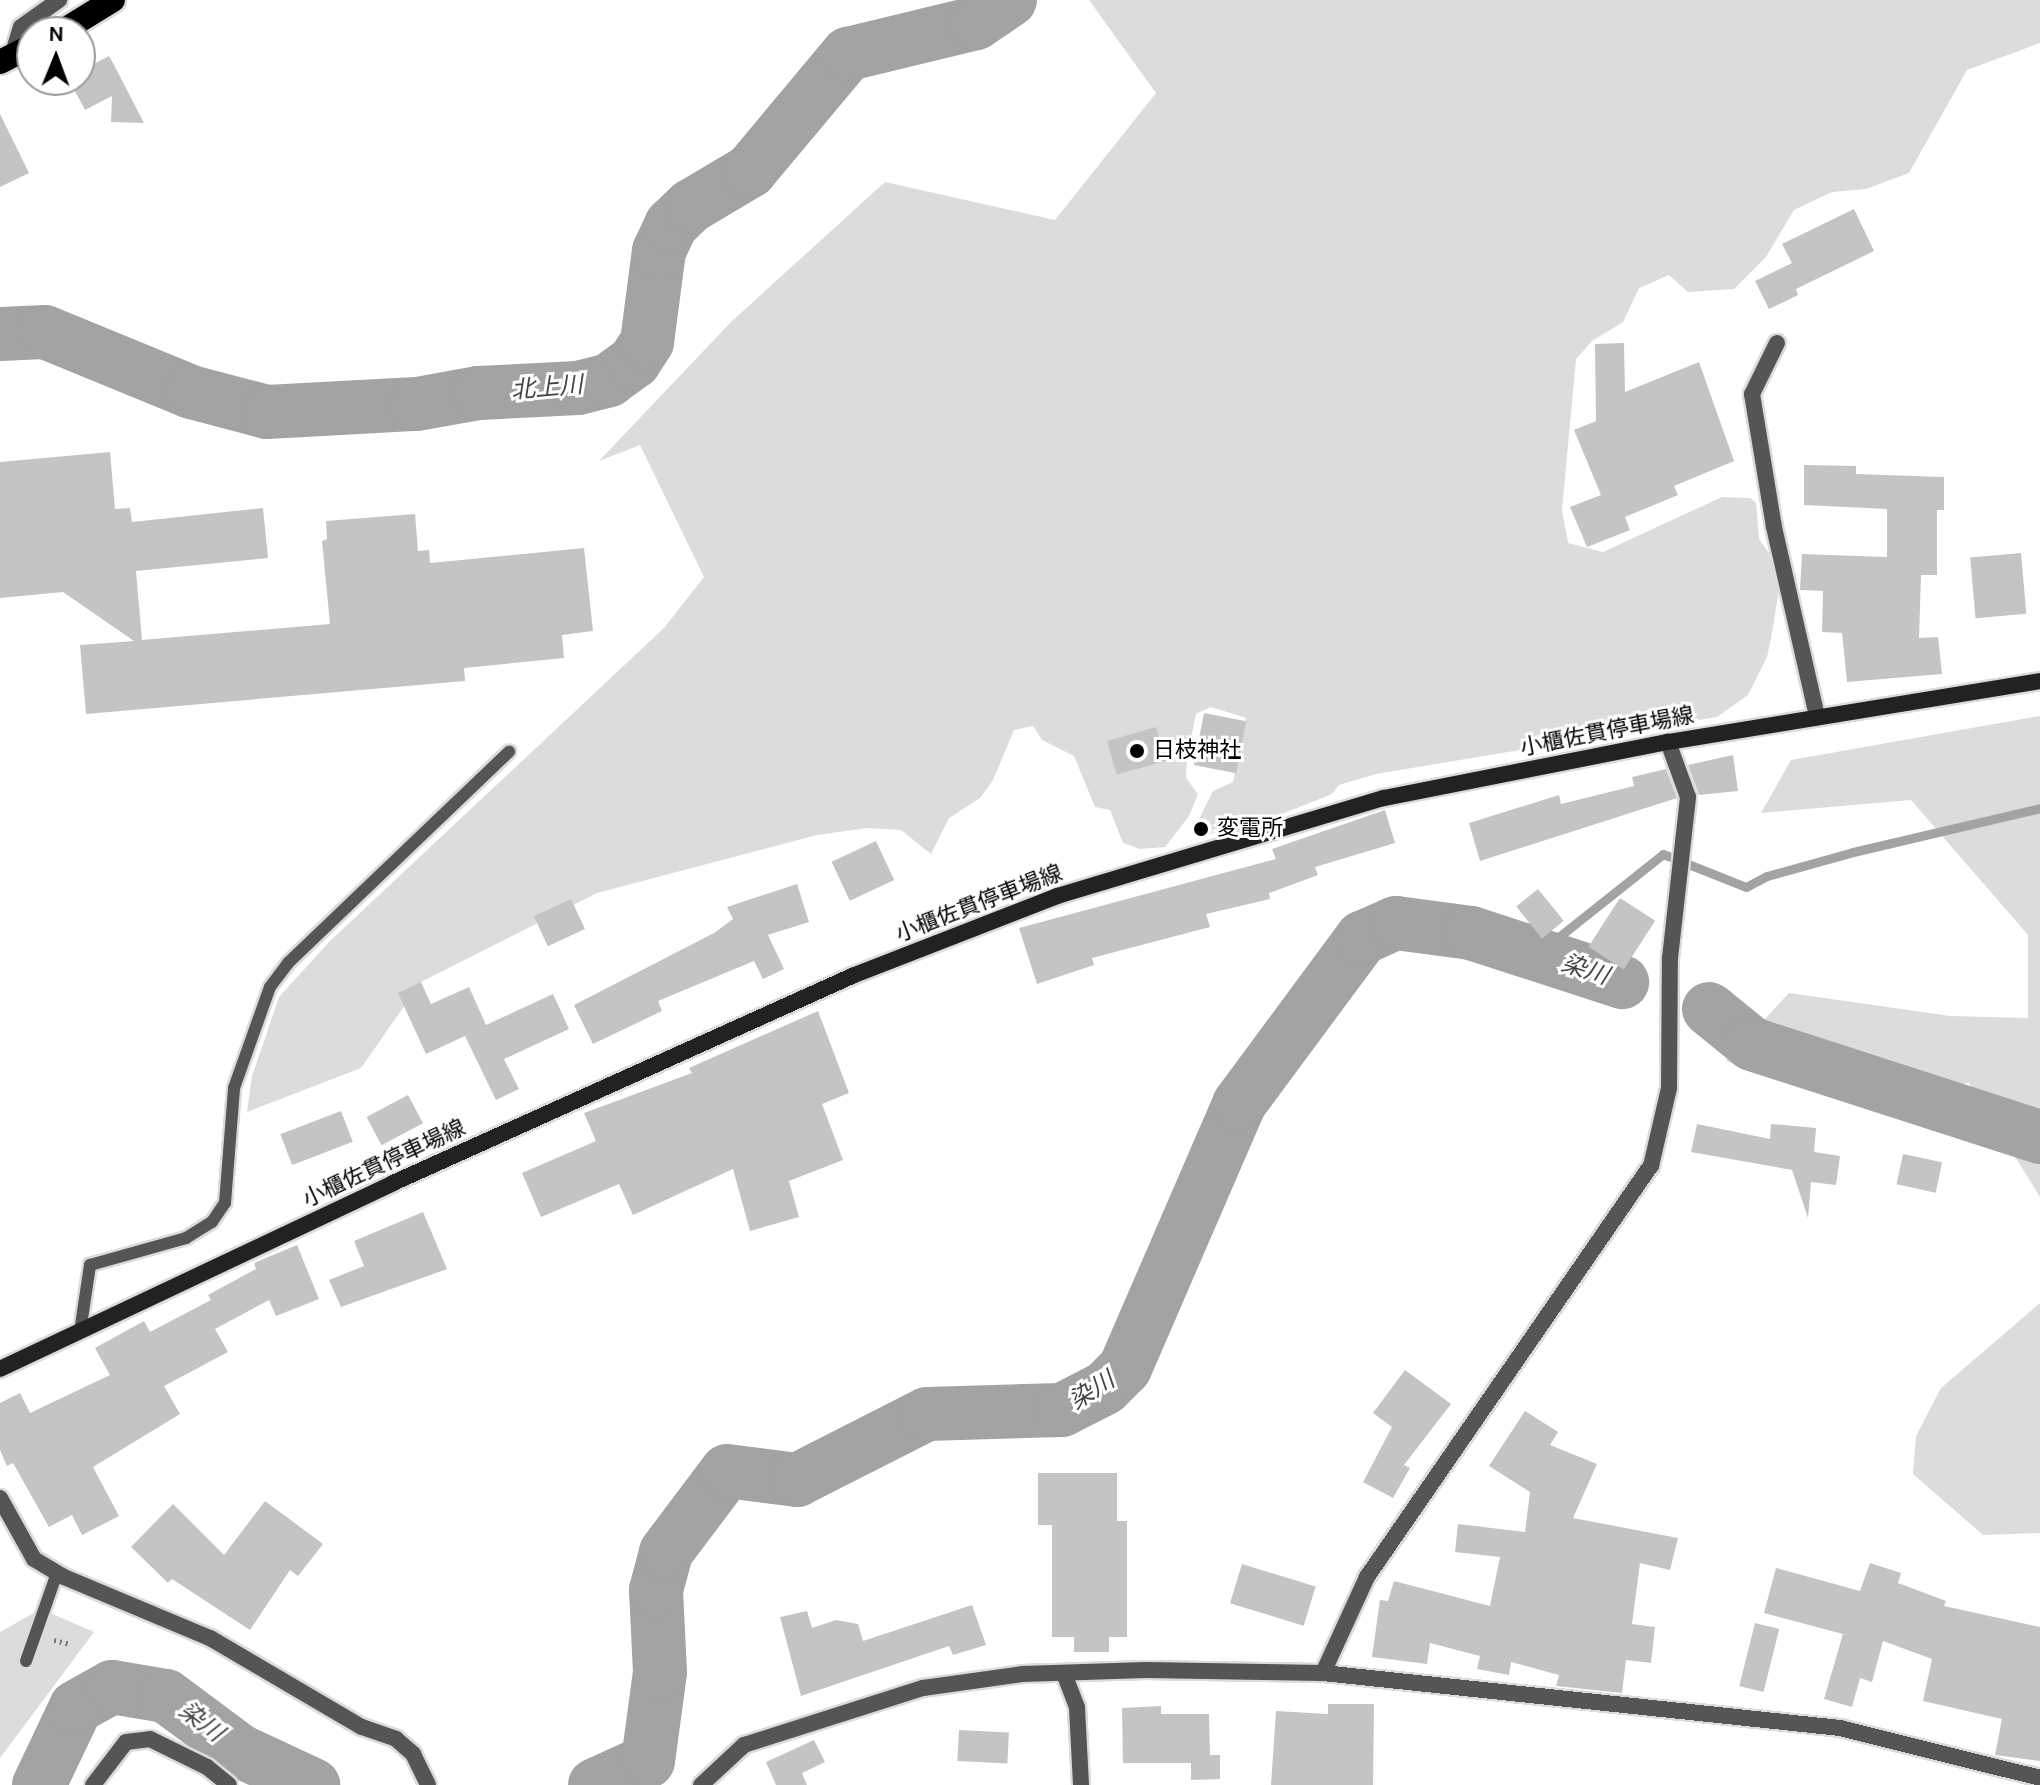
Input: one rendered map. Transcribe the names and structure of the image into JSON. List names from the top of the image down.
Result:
{
  "streets": {
    "main road": ["小櫃佐貫停車場線"]
  },
  "water": ["北上川", "染川"],
  "places": ["日枝神社", "変電所"],
  "north": "top"
}
